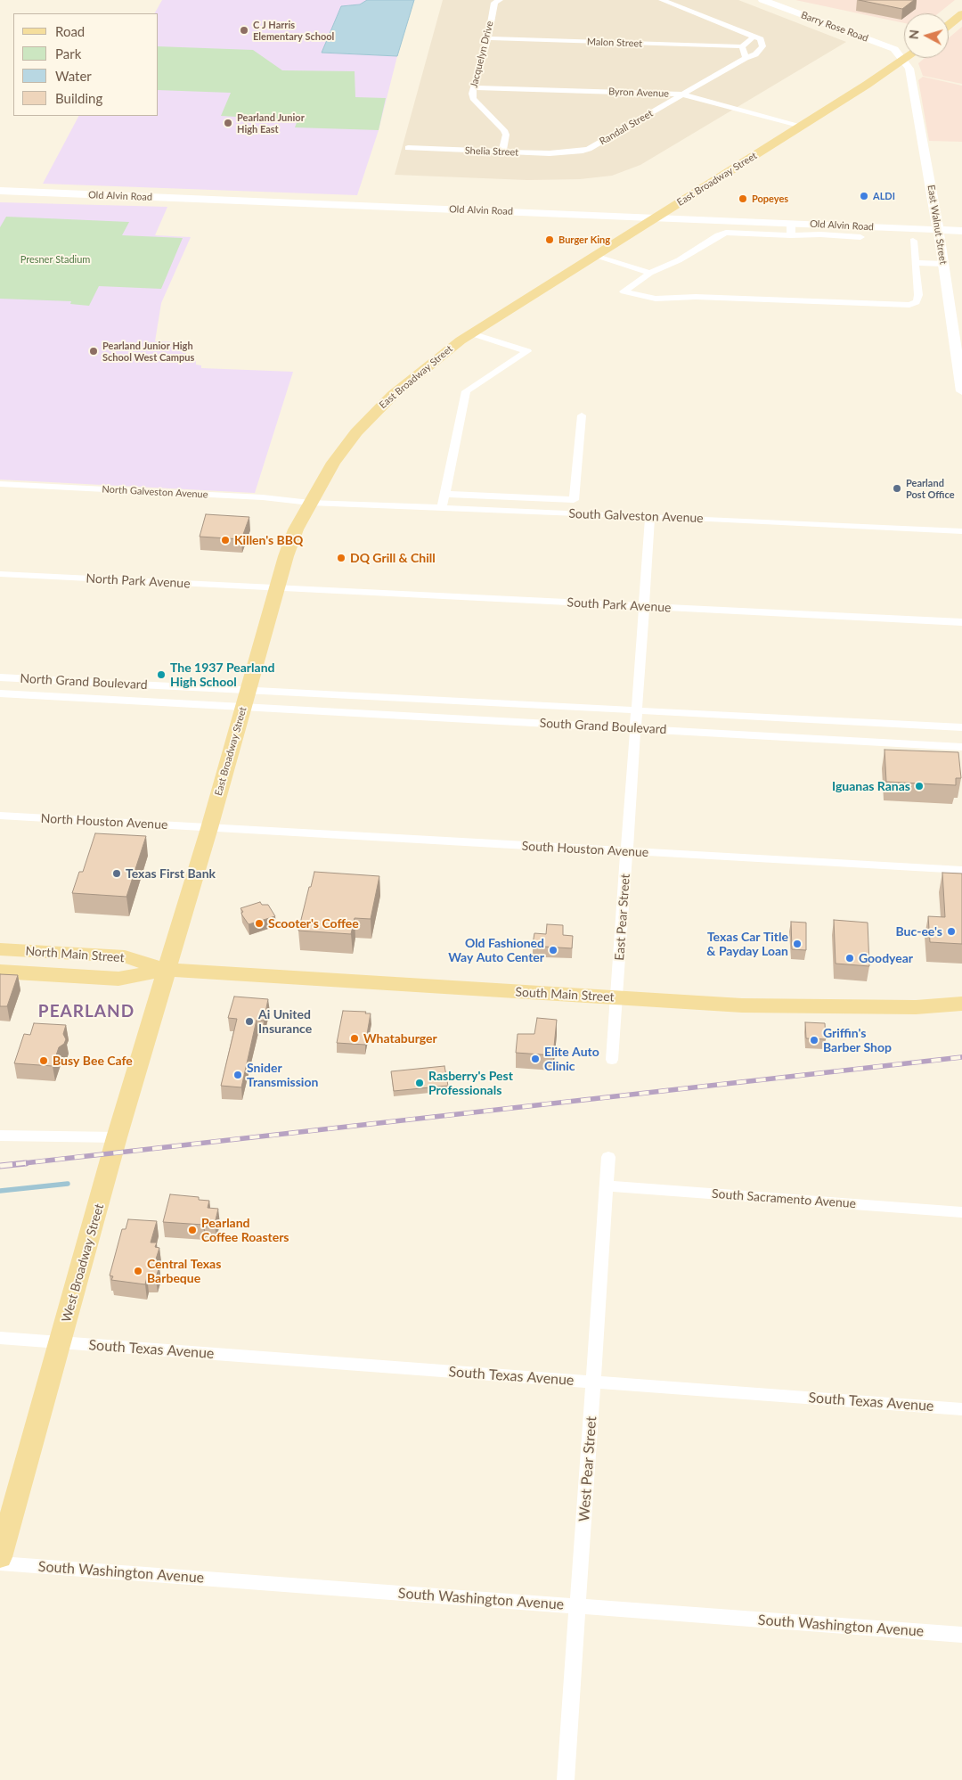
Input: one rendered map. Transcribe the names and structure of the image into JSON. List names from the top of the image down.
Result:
{
  "streets": {
    "main road": [
      "East Broadway Street",
      "North Main Street",
      "South Main Street",
      "West Broadway Street"
    ],
    "street": [
      "Barry Rose Road",
      "Malon Street",
      "Jacquelyn Drive",
      "Byron Avenue",
      "Randall Street",
      "Shelia Street",
      "Old Alvin Road",
      "East Walnut Street",
      "North Galveston Avenue",
      "South Galveston Avenue",
      "North Park Avenue",
      "South Park Avenue",
      "North Grand Boulevard",
      "South Grand Boulevard",
      "North Houston Avenue",
      "South Houston Avenue",
      "East Pear Street",
      "South Sacramento Avenue",
      "South Texas Avenue",
      "West Pear Street",
      "South Washington Avenue"
    ]
  },
  "crossings": [
    ["Barry Rose Road", "East Broadway Street"],
    ["Barry Rose Road", "East Walnut Street"],
    ["Malon Street", "Jacquelyn Drive"],
    ["Jacquelyn Drive", "Byron Avenue"],
    ["Jacquelyn Drive", "Shelia Street"],
    ["Byron Avenue", "Randall Street"],
    ["Byron Avenue", "East Broadway Street"],
    ["Randall Street", "Shelia Street"],
    ["East Broadway Street", "Old Alvin Road"],
    ["East Broadway Street", "East Walnut Street"],
    ["East Broadway Street", "North Galveston Avenue"],
    ["East Broadway Street", "South Galveston Avenue"],
    ["East Broadway Street", "North Park Avenue"],
    ["East Broadway Street", "South Park Avenue"],
    ["East Broadway Street", "North Grand Boulevard"],
    ["East Broadway Street", "South Grand Boulevard"],
    ["East Broadway Street", "North Houston Avenue"],
    ["East Broadway Street", "South Houston Avenue"],
    ["East Broadway Street", "North Main Street"],
    ["East Broadway Street", "South Main Street"],
    ["East Broadway Street", "West Broadway Street"],
    ["Old Alvin Road", "East Walnut Street"],
    ["North Galveston Avenue", "South Galveston Avenue"],
    ["South Galveston Avenue", "East Pear Street"],
    ["North Park Avenue", "South Park Avenue"],
    ["South Park Avenue", "East Pear Street"],
    ["North Grand Boulevard", "South Grand Boulevard"],
    ["South Grand Boulevard", "East Pear Street"],
    ["North Houston Avenue", "South Houston Avenue"],
    ["South Houston Avenue", "East Pear Street"],
    ["East Pear Street", "South Main Street"],
    ["North Main Street", "South Main Street"],
    ["North Main Street", "West Broadway Street"],
    ["South Main Street", "West Broadway Street"],
    ["South Sacramento Avenue", "West Pear Street"],
    ["West Broadway Street", "South Texas Avenue"],
    ["South Texas Avenue", "West Pear Street"],
    ["West Pear Street", "South Washington Avenue"]
  ],
  "districts": ["PEARLAND"],
  "parks": ["Presner Stadium"],
  "places": [
    "C J Harris Elementary School",
    "Pearland Junior High East",
    "ALDI",
    "Popeyes",
    "Burger King",
    "Pearland Junior High School West Campus",
    "Pearland Post Office",
    "Killen's BBQ",
    "DQ Grill & Chill",
    "The 1937 Pearland High School",
    "Iguanas Ranas",
    "Texas First Bank",
    "Scooter's Coffee",
    "Buc-ee's",
    "Texas Car Title & Payday Loan",
    "Old Fashioned Way Auto Center",
    "Goodyear",
    "Ai United Insurance",
    "Whataburger",
    "Griffin's Barber Shop",
    "Elite Auto Clinic",
    "Busy Bee Cafe",
    "Snider Transmission",
    "Rasberry's Pest Professionals",
    "Pearland Coffee Roasters",
    "Central Texas Barbeque"
  ],
  "legend": [
    "Road",
    "Park",
    "Water",
    "Building"
  ],
  "north": "left"
}
